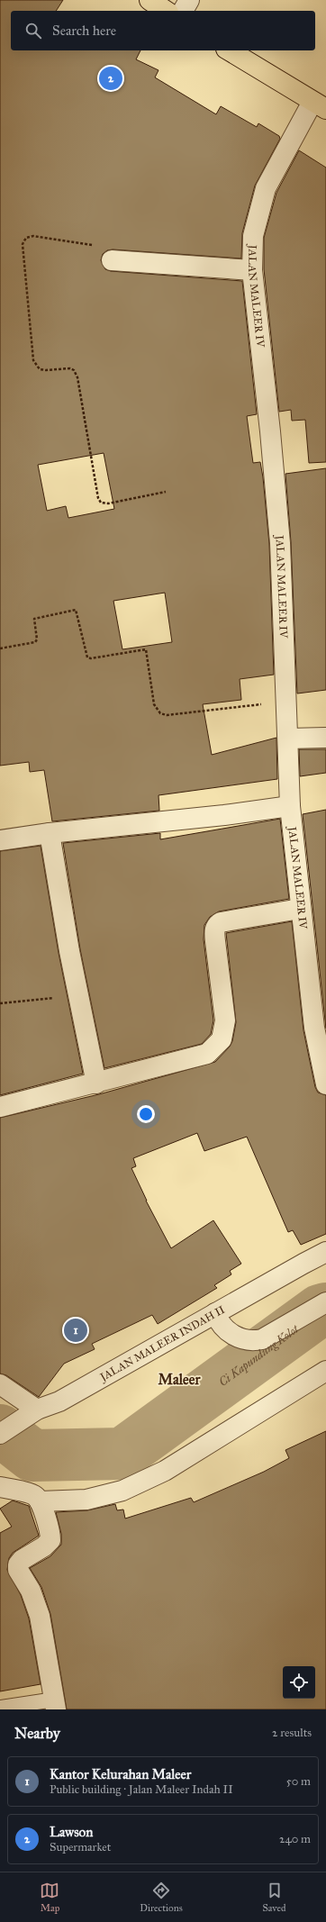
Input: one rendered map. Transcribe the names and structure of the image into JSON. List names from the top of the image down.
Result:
{
  "streets": {
    "street": ["JALAN MALEER IV", "JALAN MALEER INDAH II"]
  },
  "districts": ["Maleer"],
  "water": ["Ci Kapundung Kolot"],
  "page": {
    "search": "Search here",
    "pins": ["2", "1"],
    "heading": ["Nearby", "2 results"],
    "list": [
      {
        "mark": "1",
        "name": "Kantor Kelurahan Maleer",
        "note": "Public building · Jalan Maleer Indah II",
        "value": "50 m"
      },
      {
        "mark": "2",
        "name": "Lawson",
        "note": "Supermarket",
        "value": "240 m"
      }
    ],
    "nav": ["Map", "Directions", "Saved"]
  }
}
